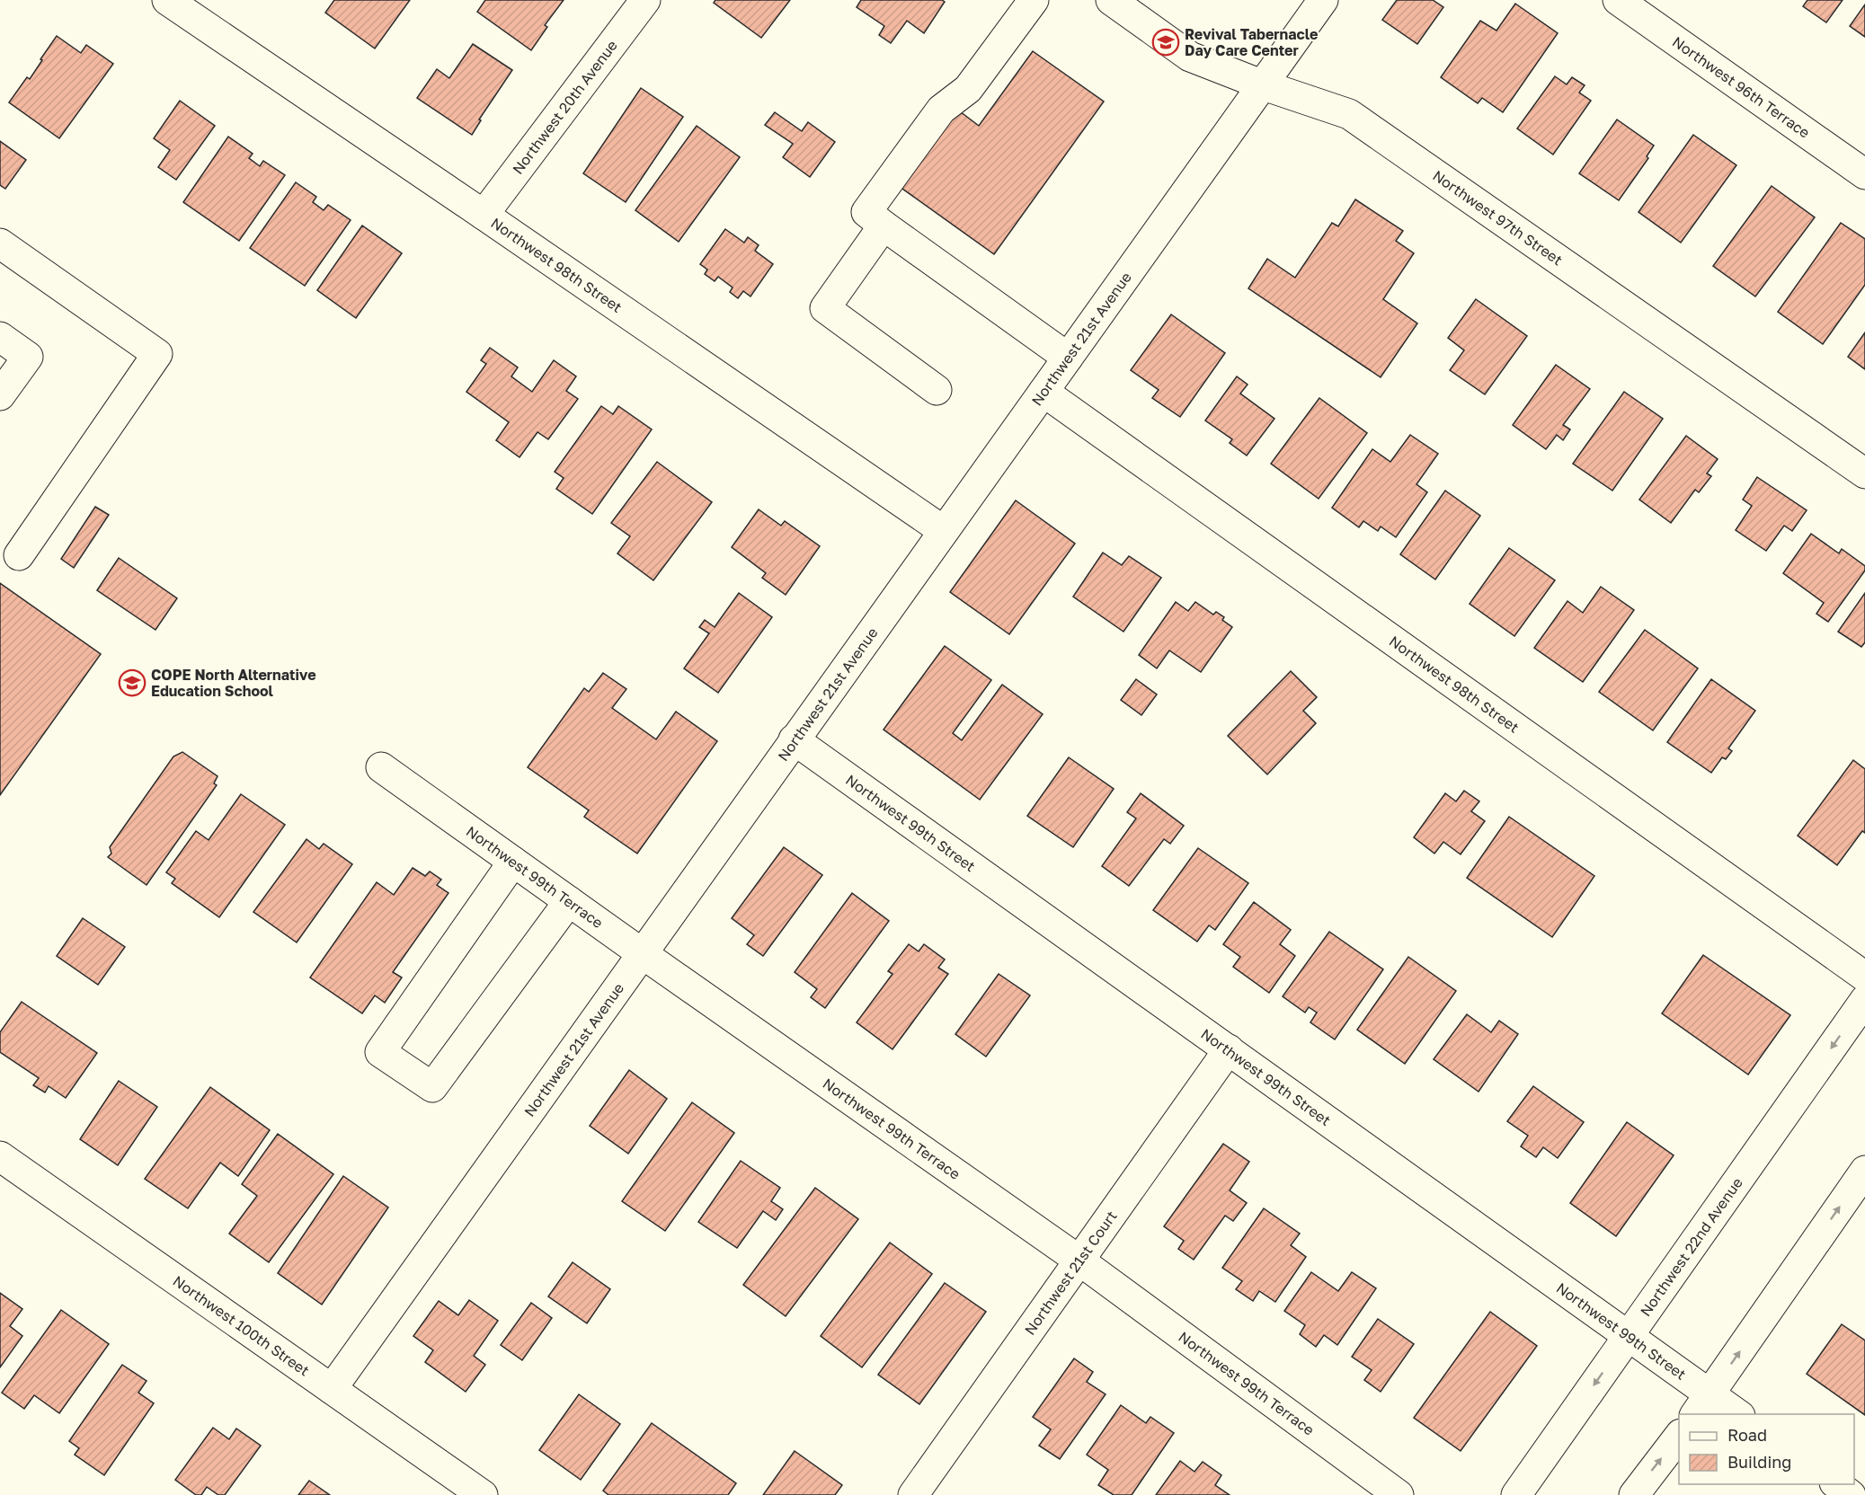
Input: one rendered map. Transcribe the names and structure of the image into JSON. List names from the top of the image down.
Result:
{
  "streets": {
    "street": [
      "Northwest 96th Terrace",
      "Northwest 20th Avenue",
      "Northwest 97th Street",
      "Northwest 98th Street",
      "Northwest 21st Avenue",
      "Northwest 99th Street",
      "Northwest 99th Terrace",
      "Northwest 22nd Avenue",
      "Northwest 21st Court",
      "Northwest 100th Street"
    ]
  },
  "crossings": [
    ["Northwest 20th Avenue", "Northwest 98th Street"],
    ["Northwest 97th Street", "Northwest 21st Avenue"],
    ["Northwest 98th Street", "Northwest 21st Avenue"],
    ["Northwest 21st Avenue", "Northwest 99th Street"],
    ["Northwest 21st Avenue", "Northwest 99th Terrace"],
    ["Northwest 21st Avenue", "Northwest 100th Street"],
    ["Northwest 99th Street", "Northwest 22nd Avenue"],
    ["Northwest 99th Street", "Northwest 21st Court"],
    ["Northwest 99th Terrace", "Northwest 21st Court"]
  ],
  "places": {
    "school or university": ["Revival Tabernacle Day Care Center", "COPE North Alternative Education School"]
  },
  "legend": ["Road", "Building"]
}
